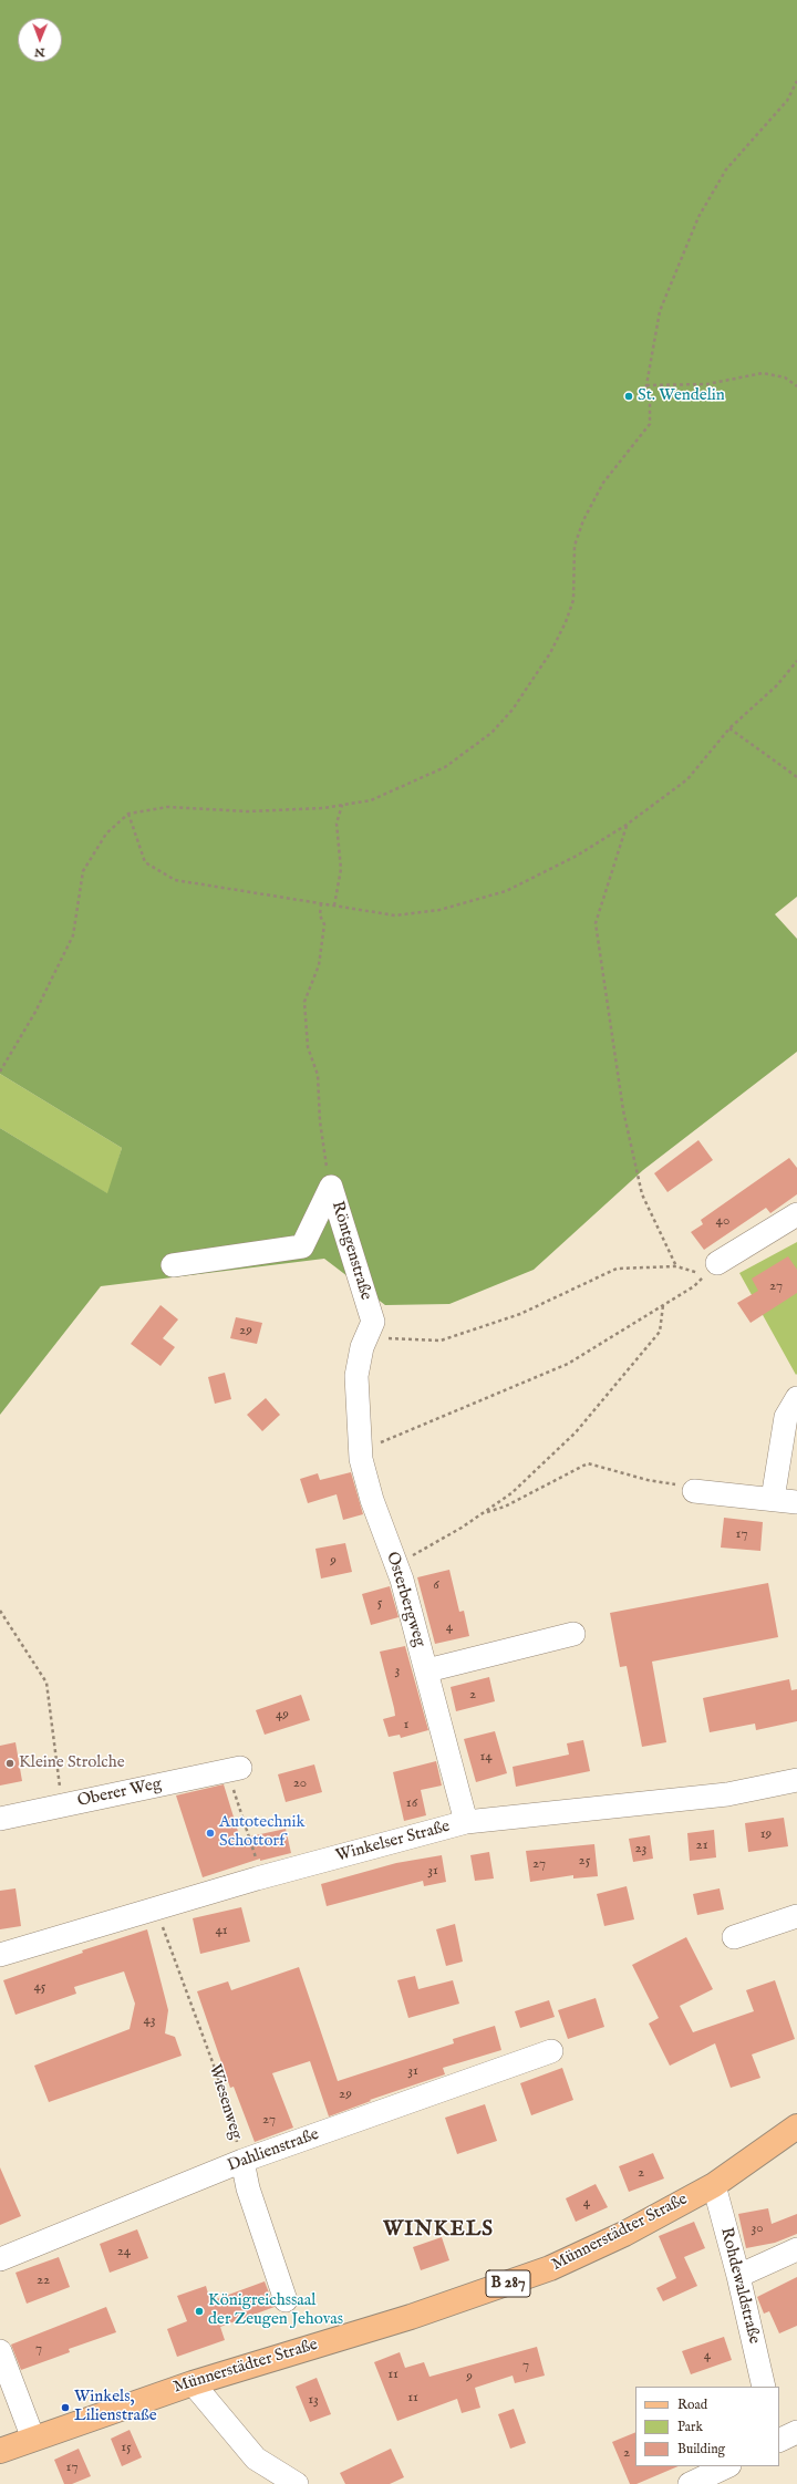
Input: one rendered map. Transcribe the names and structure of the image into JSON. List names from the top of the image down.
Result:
{
  "streets": {
    "main road": ["Münnerstädter Straße", "B 287"],
    "street": [
      "Röntgenstraße",
      "Osterbergweg",
      "Oberer Weg",
      "Winkelser Straße",
      "Wiesenweg",
      "Dahlienstraße",
      "Rohdewaldstraße"
    ]
  },
  "crossings": [
    ["Röntgenstraße", "Osterbergweg"],
    ["Osterbergweg", "Winkelser Straße"],
    ["Winkelser Straße", "Wiesenweg"],
    ["Wiesenweg", "Dahlienstraße"],
    ["Münnerstädter Straße", "Rohdewaldstraße"]
  ],
  "districts": ["WINKELS"],
  "places": [
    "St. Wendelin",
    "Kleine Strolche",
    "Autotechnik Schottorf",
    "Königreichssaal der Zeugen Jehovas",
    "Winkels, Lilienstraße"
  ],
  "house_numbers": [
    "40",
    "27",
    "29",
    "17",
    "9",
    "6",
    "5",
    "4",
    "3",
    "2",
    "49",
    "1",
    "14",
    "20",
    "16",
    "19",
    "21",
    "23",
    "25",
    "27",
    "31",
    "41",
    "45",
    "43",
    "31",
    "29",
    "27",
    "2",
    "4",
    "30",
    "24",
    "22",
    "7",
    "4",
    "7",
    "11",
    "9",
    "11",
    "13",
    "15",
    "2",
    "17"
  ],
  "legend": ["Road", "Park", "Building"],
  "north": "bottom"
}
